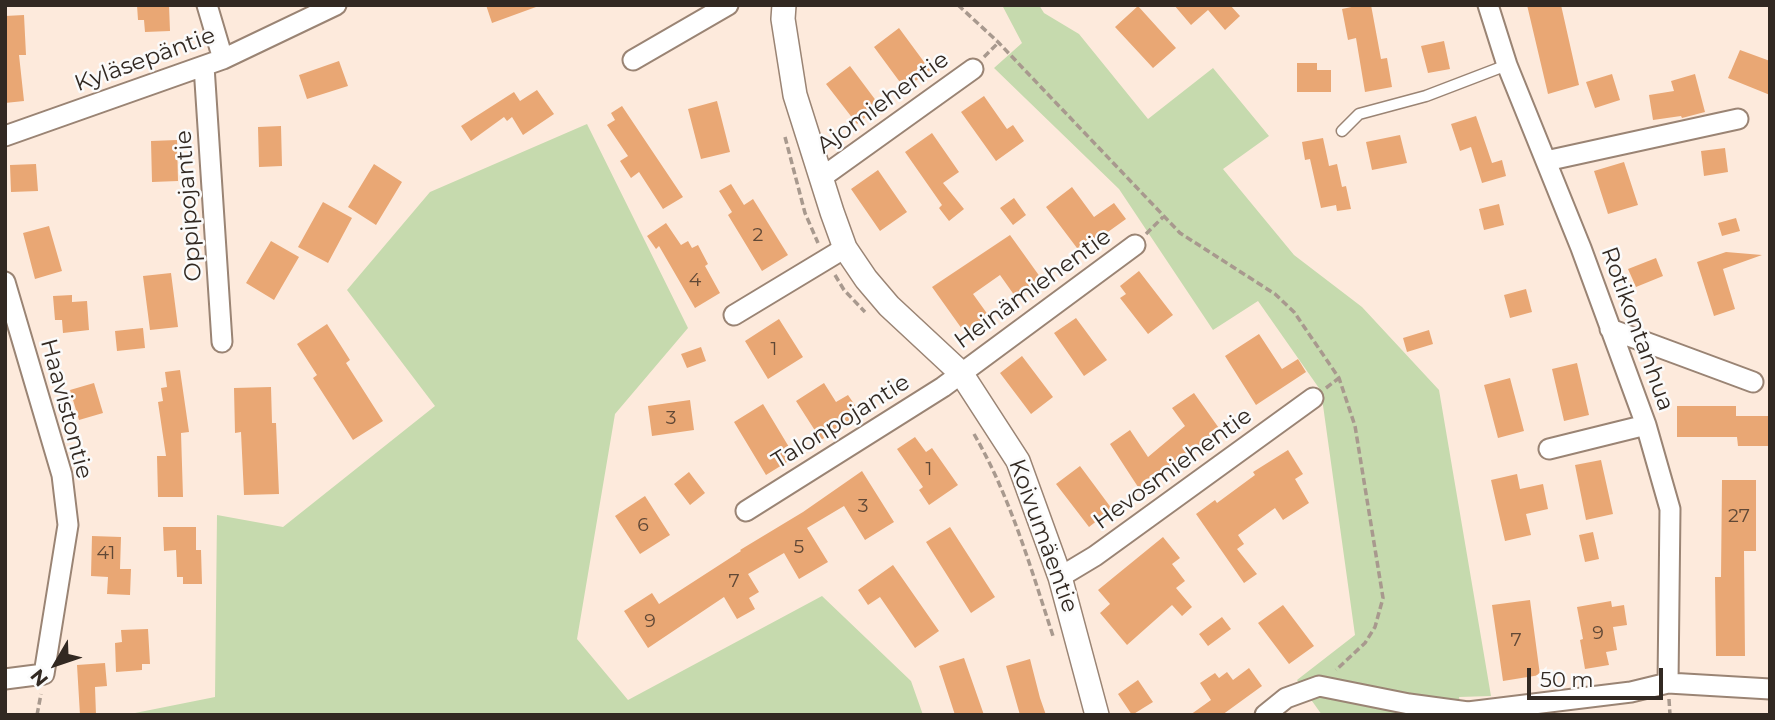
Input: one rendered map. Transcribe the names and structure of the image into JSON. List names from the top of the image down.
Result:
{
  "streets": {
    "street": [
      "Kyläsepäntie",
      "Ajomiehentie",
      "Oppipojantie",
      "Heinämiehentie",
      "Rotikontanhua",
      "Haavistontie",
      "Talonpojantie",
      "Hevosmiehentie",
      "Koivumäentie"
    ]
  },
  "crossings": [
    ["Kyläsepäntie", "Oppipojantie"],
    ["Ajomiehentie", "Koivumäentie"],
    ["Heinämiehentie", "Talonpojantie"],
    ["Heinämiehentie", "Koivumäentie"],
    ["Talonpojantie", "Koivumäentie"],
    ["Hevosmiehentie", "Koivumäentie"]
  ],
  "house_numbers": [
    "2",
    "4",
    "1",
    "3",
    "1",
    "3",
    "27",
    "6",
    "5",
    "41",
    "7",
    "9",
    "9",
    "7"
  ],
  "scale_bar": "50 m",
  "north": "bottom left"
}
